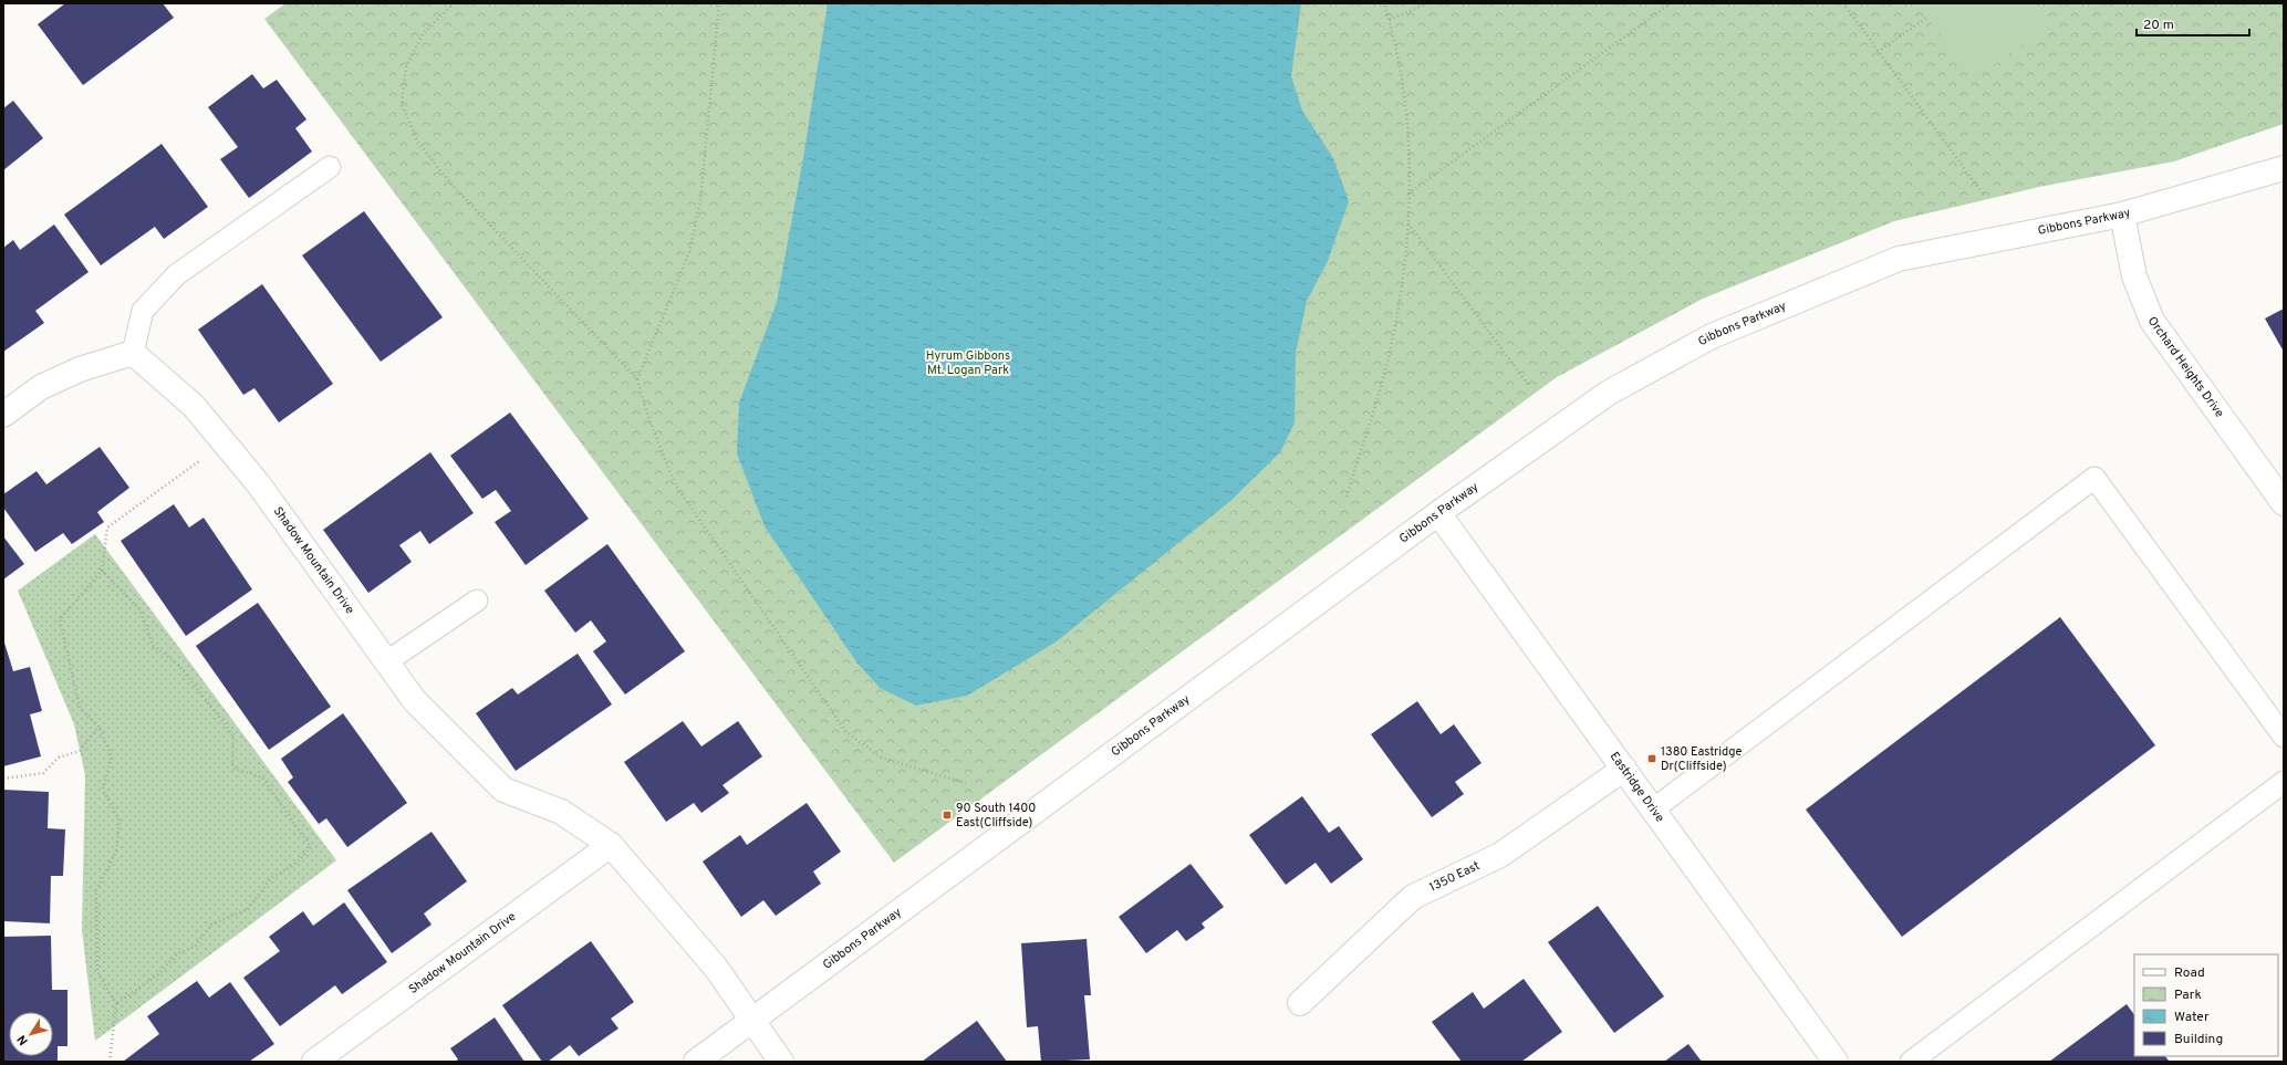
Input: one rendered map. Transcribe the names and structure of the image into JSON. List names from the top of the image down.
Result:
{
  "streets": {
    "street": [
      "Gibbons Parkway",
      "Orchard Heights Drive",
      "Shadow Mountain Drive",
      "Eastridge Drive",
      "1350 East"
    ]
  },
  "crossings": [
    ["Gibbons Parkway", "Orchard Heights Drive"],
    ["Gibbons Parkway", "Shadow Mountain Drive"],
    ["Gibbons Parkway", "Eastridge Drive"],
    ["Eastridge Drive", "1350 East"]
  ],
  "parks": ["Hyrum Gibbons Mt. Logan Park"],
  "places": {
    "transit": ["1380 Eastridge Dr(Cliffside)", "90 South 1400 East(Cliffside)"]
  },
  "legend": [
    "Road",
    "Park",
    "Water",
    "Building"
  ],
  "scale_bar": "20 m",
  "north": "bottom left"
}
